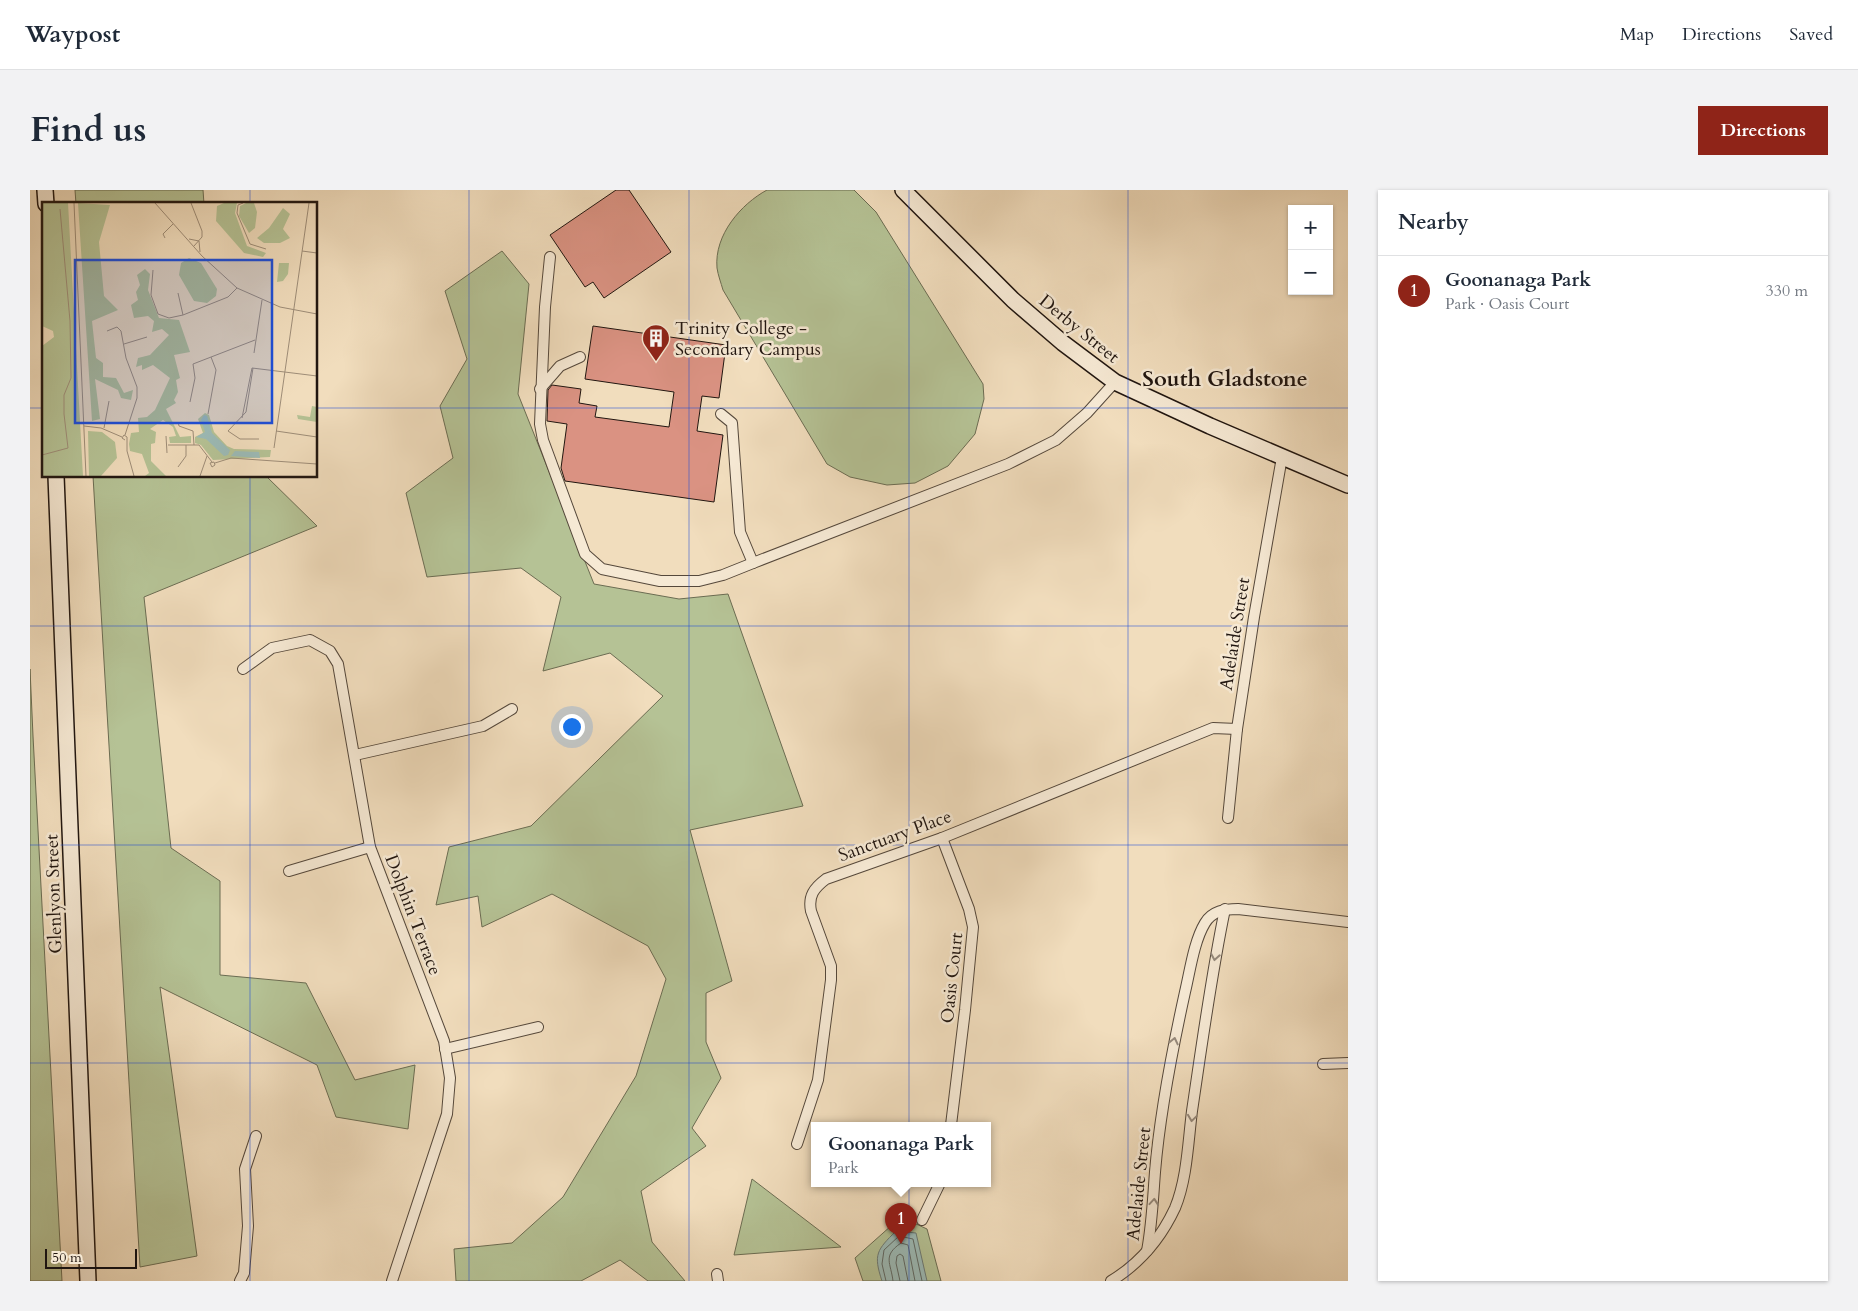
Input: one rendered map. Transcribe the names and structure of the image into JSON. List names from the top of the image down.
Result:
{
  "streets": {
    "main road": ["Derby Street", "Glenlyon Street"],
    "street": [
      "Adelaide Street",
      "Sanctuary Place",
      "Dolphin Terrace",
      "Oasis Court"
    ]
  },
  "crossings": [
    ["Derby Street", "Adelaide Street"],
    ["Adelaide Street", "Sanctuary Place"],
    ["Sanctuary Place", "Oasis Court"]
  ],
  "districts": ["South Gladstone"],
  "places": {
    "building": ["Trinity College - Secondary Campus"]
  },
  "scale_bar": "50 m",
  "page": {
    "header": "Waypost",
    "nav": ["Map", "Directions", "Saved"],
    "title": "Find us",
    "buttons": "Directions",
    "heading": "Nearby",
    "map_buttons": ["+", "−"],
    "list": [
      {
        "mark": "1",
        "name": "Goonanaga Park",
        "note": "Park · Oasis Court",
        "value": "330 m"
      }
    ],
    "popup": ["Goonanaga Park", "Park"],
    "pins": "1",
    "scale": "50 m"
  }
}
